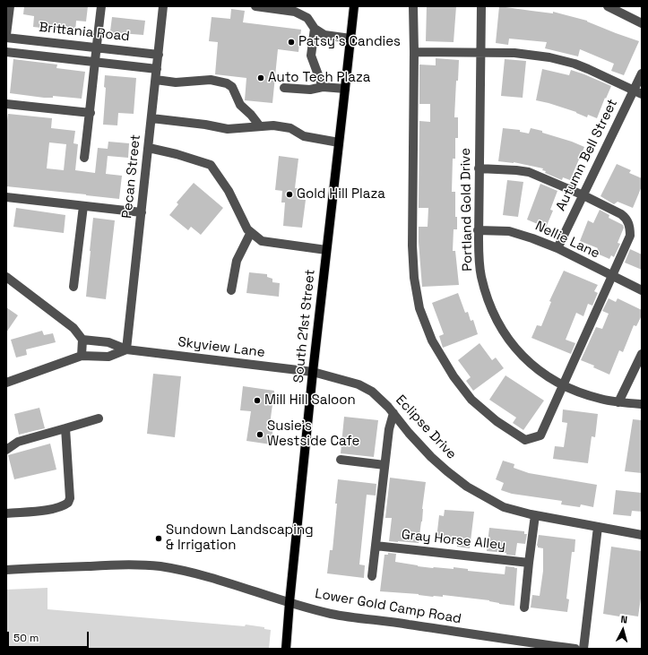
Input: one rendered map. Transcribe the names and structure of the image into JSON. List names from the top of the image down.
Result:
{
  "streets": {
    "main road": ["South 21st Street"],
    "street": [
      "Brittania Road",
      "Autumn Bell Street",
      "Pecan Street",
      "Portland Gold Drive",
      "Nellie Lane",
      "Skyview Lane",
      "Eclipse Drive",
      "Gray Horse Alley",
      "Lower Gold Camp Road"
    ]
  },
  "crossings": [
    ["Brittania Road", "Pecan Street"],
    ["Autumn Bell Street", "Nellie Lane"],
    ["Pecan Street", "Skyview Lane"],
    ["Portland Gold Drive", "Nellie Lane"],
    ["South 21st Street", "Skyview Lane"],
    ["South 21st Street", "Eclipse Drive"],
    ["South 21st Street", "Lower Gold Camp Road"],
    ["Skyview Lane", "Eclipse Drive"]
  ],
  "places": [
    "Patsy's Candies",
    "Auto Tech Plaza",
    "Gold Hill Plaza",
    "Mill Hill Saloon",
    "Susie's Westside Cafe",
    "Sundown Landscaping & Irrigation"
  ],
  "scale_bar": "50 m",
  "north": "top"
}
